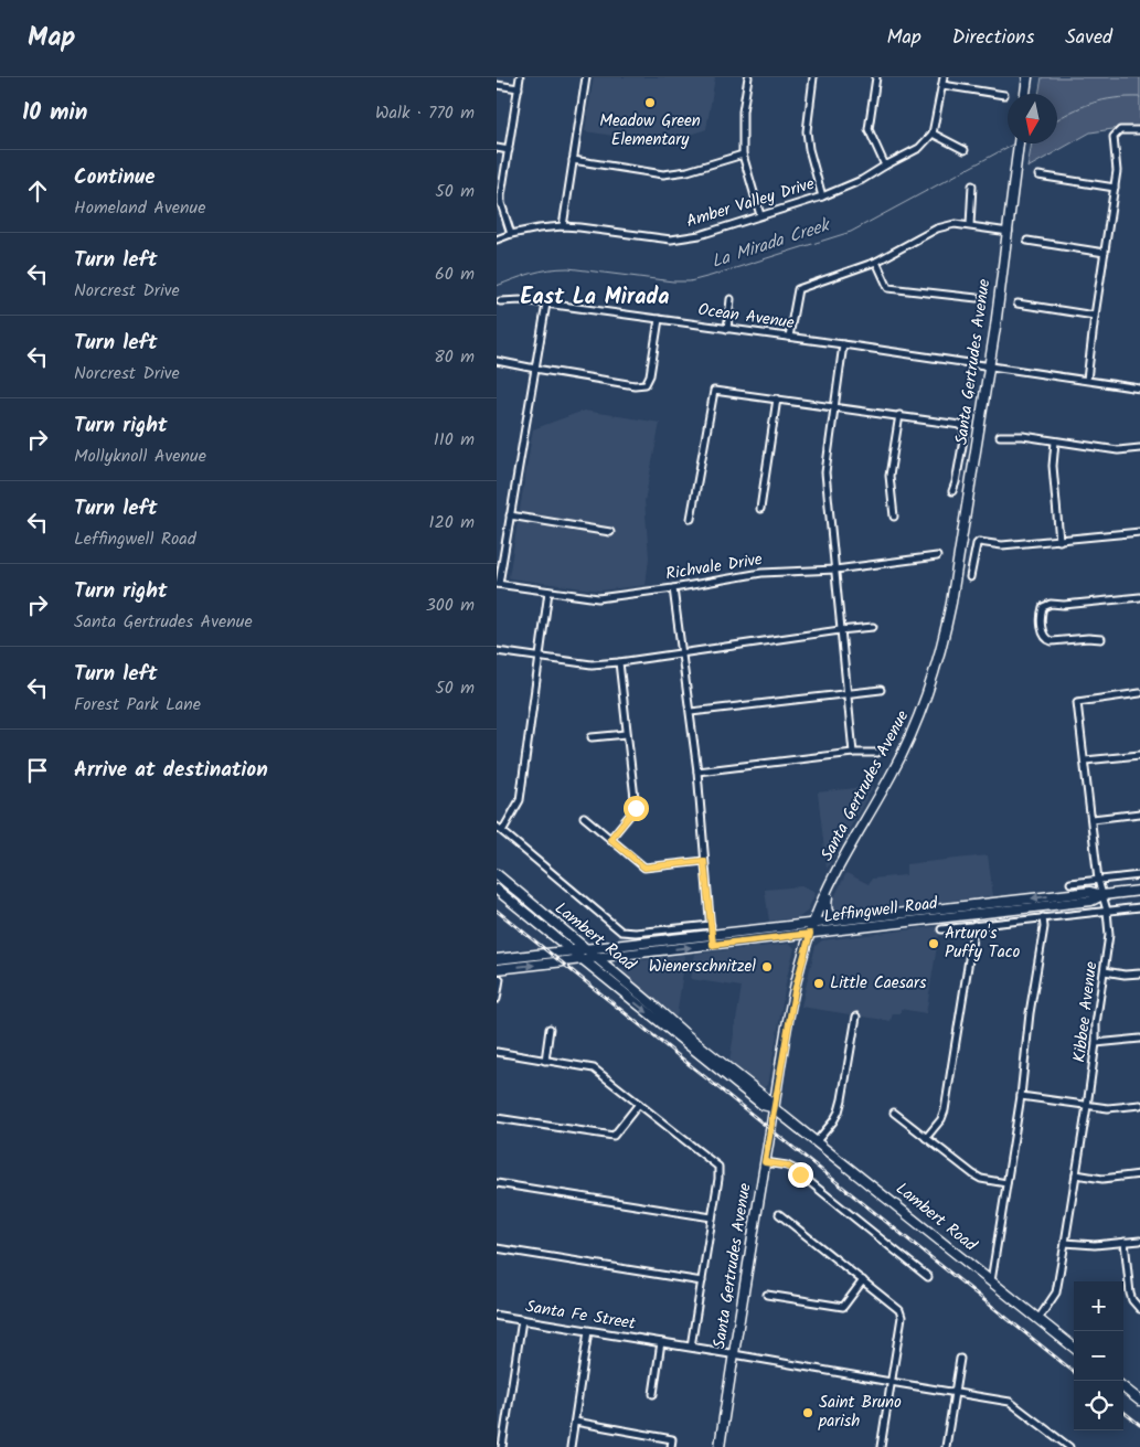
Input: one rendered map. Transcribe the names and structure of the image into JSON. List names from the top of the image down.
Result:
{
  "streets": {
    "main road": ["Santa Gertrudes Avenue", "Leffingwell Road", "Lambert Road"],
    "street": [
      "Amber Valley Drive",
      "Ocean Avenue",
      "Richvale Drive",
      "Kibbee Avenue",
      "Santa Fe Street"
    ]
  },
  "crossings": [
    ["Ocean Avenue", "Santa Gertrudes Avenue"],
    ["Santa Gertrudes Avenue", "Leffingwell Road"],
    ["Santa Gertrudes Avenue", "Lambert Road"],
    ["Santa Gertrudes Avenue", "Santa Fe Street"],
    ["Leffingwell Road", "Lambert Road"],
    ["Leffingwell Road", "Kibbee Avenue"],
    ["Lambert Road", "Kibbee Avenue"]
  ],
  "districts": ["East La Mirada"],
  "water": ["La Mirada Creek"],
  "places": [
    "Meadow Green Elementary",
    "Arturo's Puffy Taco",
    "Wienerschnitzel",
    "Little Caesars",
    "Saint Bruno parish"
  ],
  "north": "bottom",
  "page": {
    "header": "Map",
    "nav": ["Map", "Directions", "Saved"],
    "heading": ["10 min", "Walk · 770 m"],
    "list": [
      ["Continue", "Homeland Avenue", "50 m"],
      ["Turn left", "Norcrest Drive", "60 m"],
      ["Turn left", "Norcrest Drive", "80 m"],
      ["Turn right", "Mollyknoll Avenue", "110 m"],
      ["Turn left", "Leffingwell Road", "120 m"],
      ["Turn right", "Santa Gertrudes Avenue", "300 m"],
      ["Turn left", "Forest Park Lane", "50 m"],
      "Arrive at destination"
    ],
    "map_buttons": ["+", "−"]
  }
}
